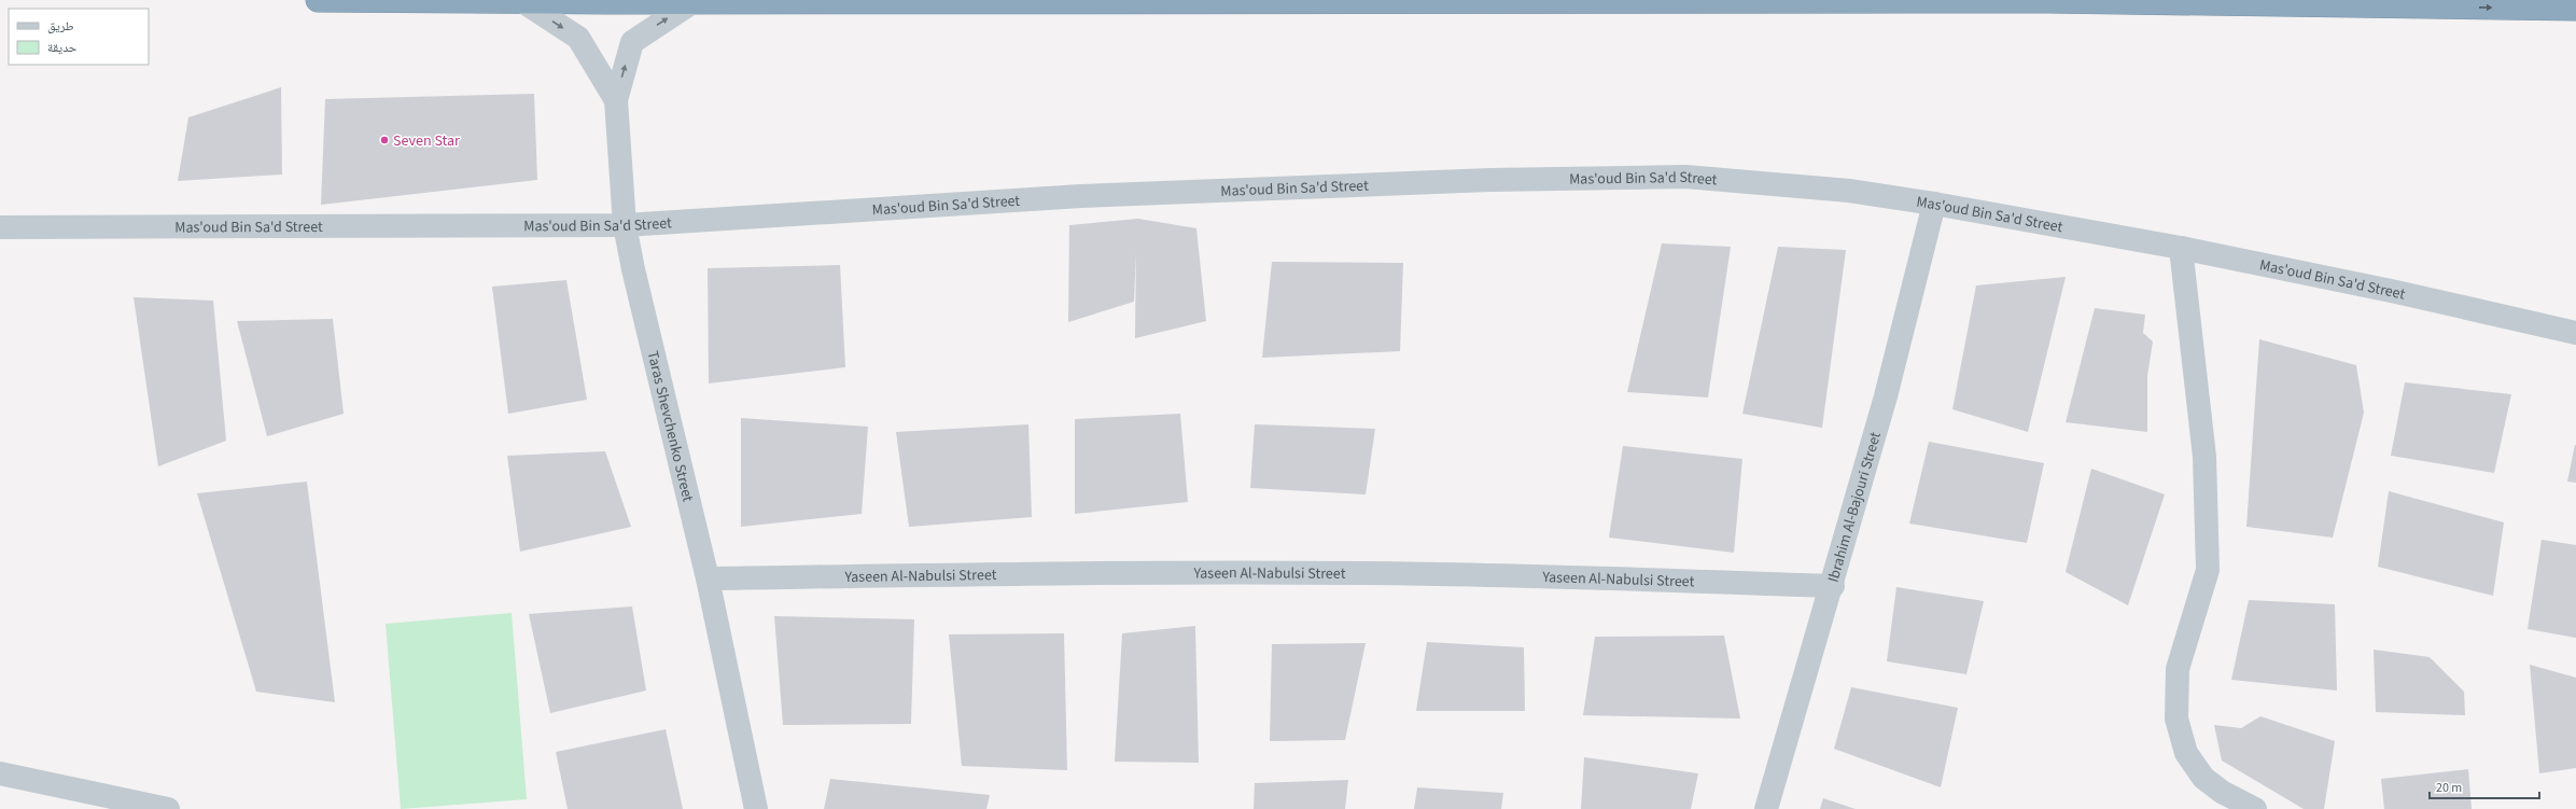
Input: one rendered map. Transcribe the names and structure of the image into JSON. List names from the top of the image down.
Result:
{
  "streets": {
    "street": [
      "Mas'oud Bin Sa'd Street",
      "Taras Shevchenko Street",
      "Ibrahim Al-Bajouri Street",
      "Yaseen Al-Nabulsi Street"
    ]
  },
  "crossings": [
    ["Mas'oud Bin Sa'd Street", "Taras Shevchenko Street"],
    ["Mas'oud Bin Sa'd Street", "Ibrahim Al-Bajouri Street"],
    ["Taras Shevchenko Street", "Yaseen Al-Nabulsi Street"],
    ["Ibrahim Al-Bajouri Street", "Yaseen Al-Nabulsi Street"]
  ],
  "places": ["Seven Star"],
  "legend": ["طريق", "حديقة"],
  "scale_bar": "20 m"
}
